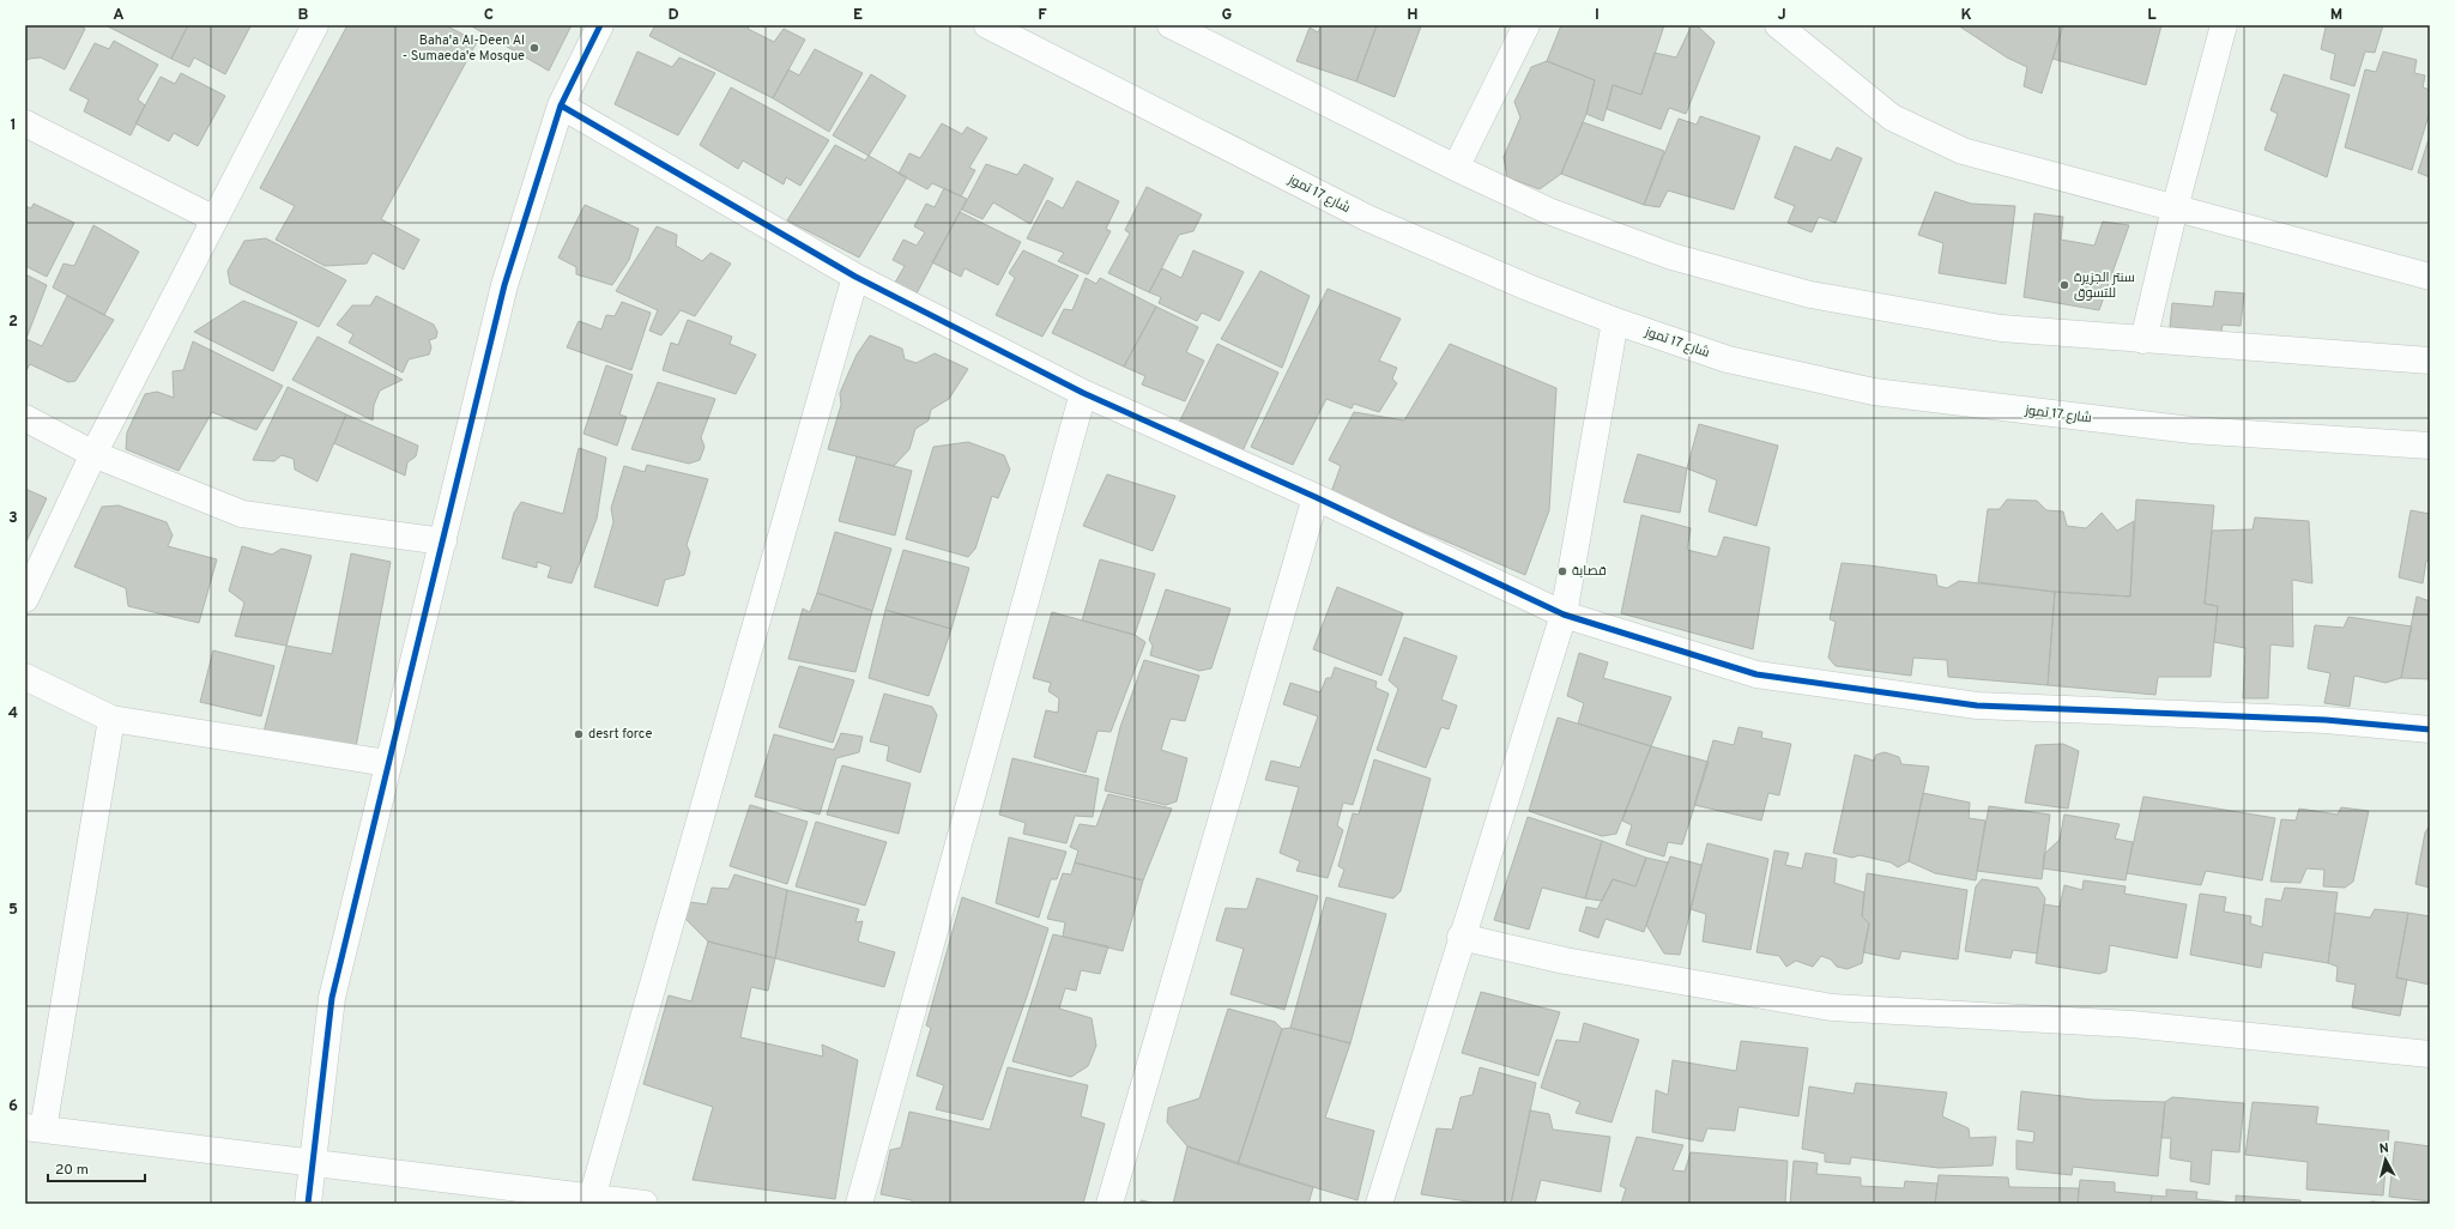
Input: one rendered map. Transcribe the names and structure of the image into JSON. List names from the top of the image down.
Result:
{
  "streets": {
    "street": ["شارع 17 تموز"]
  },
  "places": [
    "Baha'a Al-Deen Al - Sumaeda'e Mosque",
    "سنتر الجزيرة للتسوق",
    "قصابة",
    "desrt force"
  ],
  "scale_bar": "20 m",
  "north": "top",
  "grid": {
    "columns": [
      "A",
      "B",
      "C",
      "D",
      "E",
      "F",
      "G",
      "H",
      "I",
      "J",
      "K",
      "L",
      "M"
    ],
    "rows": [
      "1",
      "2",
      "3",
      "4",
      "5",
      "6"
    ]
  }
}
